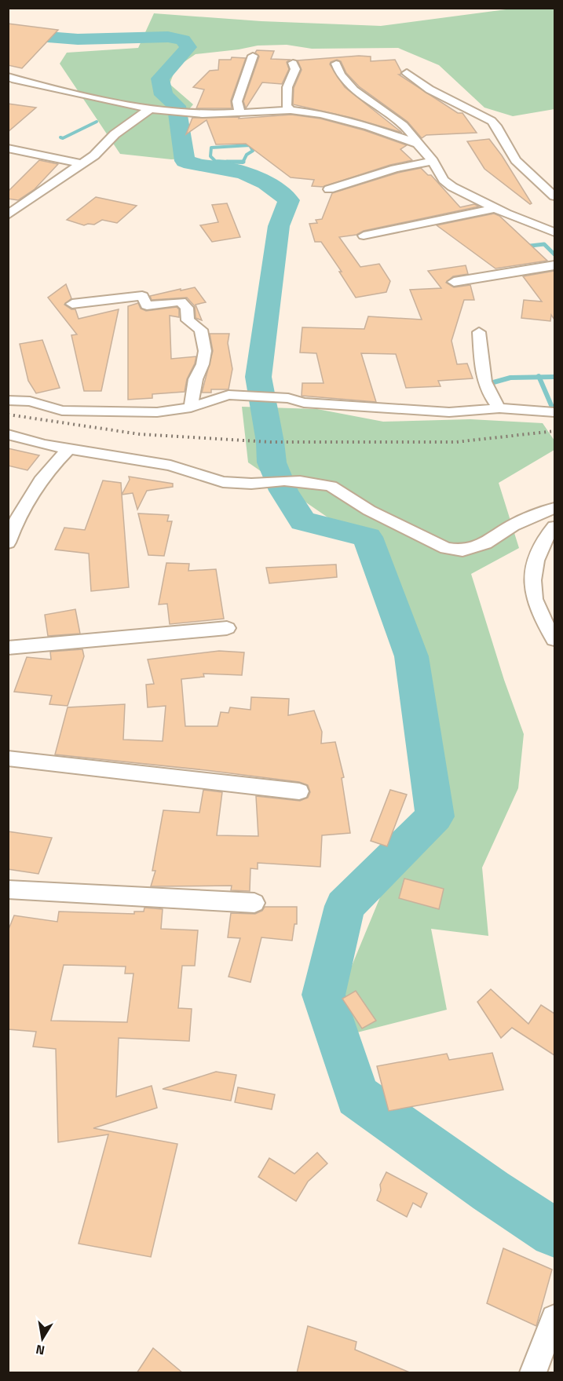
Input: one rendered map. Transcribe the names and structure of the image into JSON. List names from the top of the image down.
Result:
{
  "north": "bottom"
}
